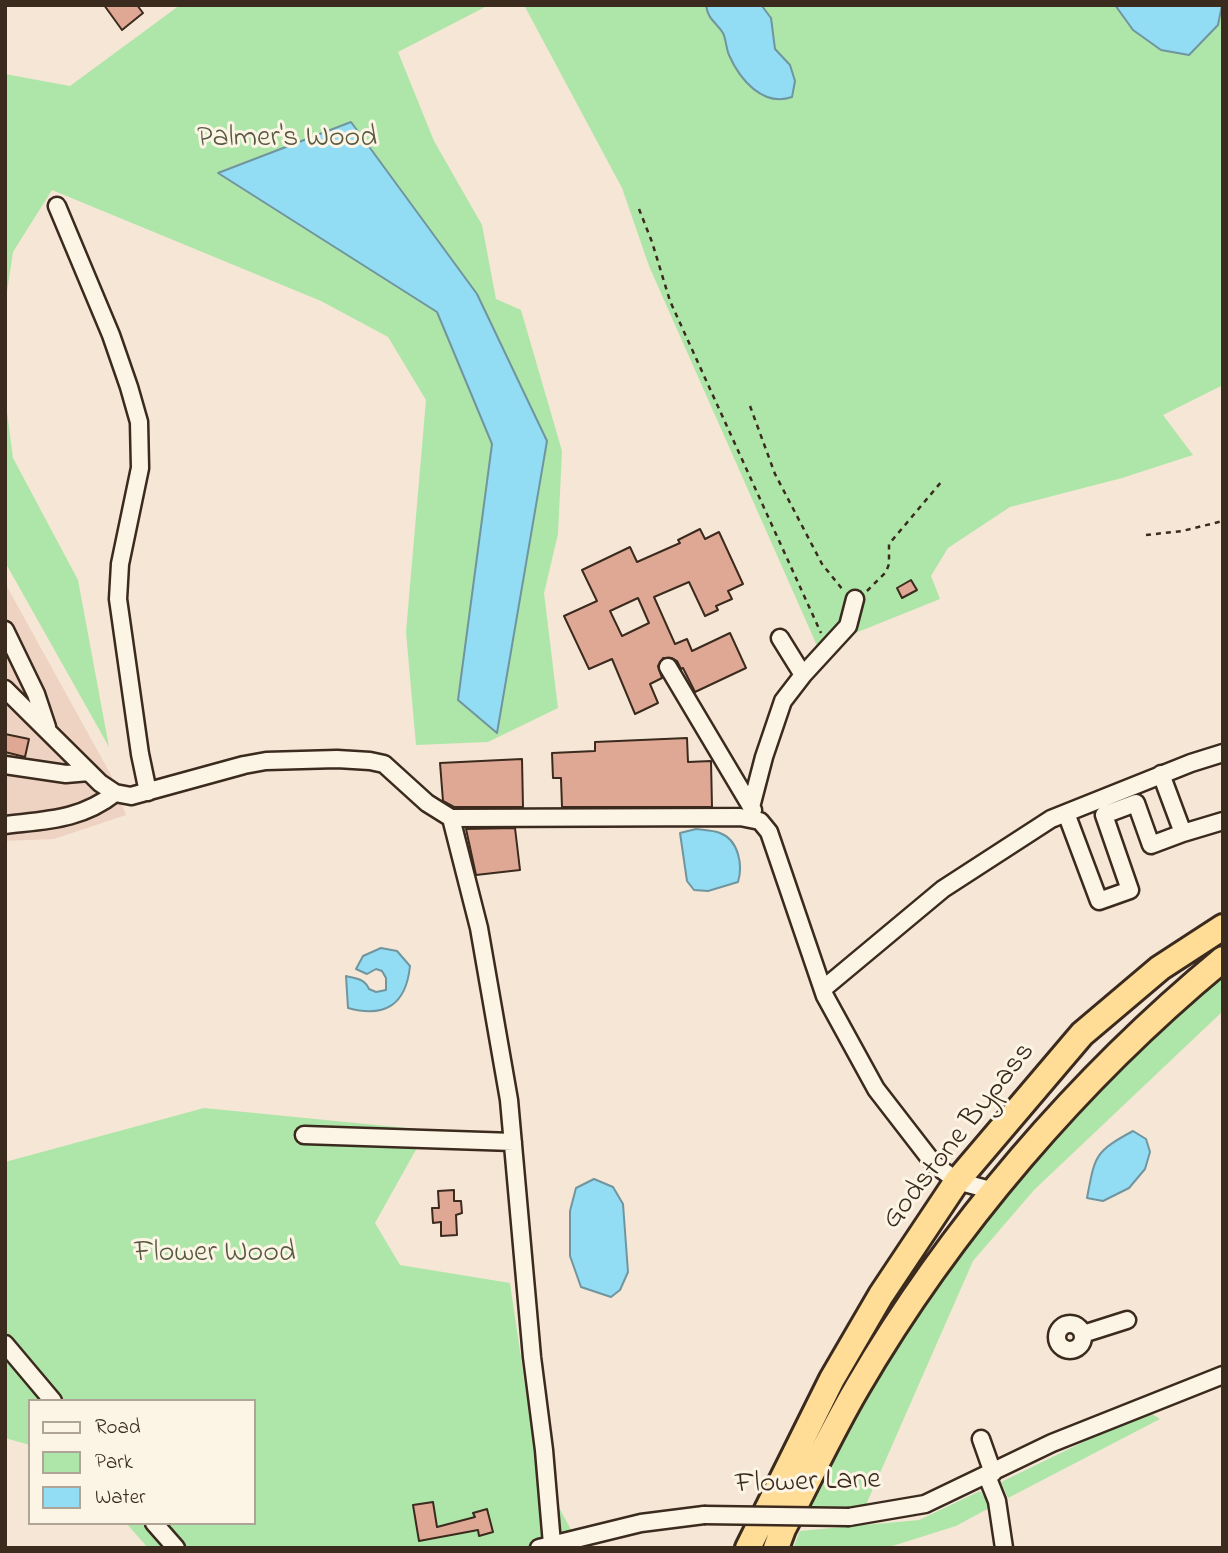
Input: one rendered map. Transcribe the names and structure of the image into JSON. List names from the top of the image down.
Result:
{
  "streets": {
    "highway": ["Godstone Bypass"],
    "street": ["Flower Lane"]
  },
  "parks": ["Palmer's Wood", "Flower Wood"],
  "legend": ["Road", "Park", "Water"]
}
